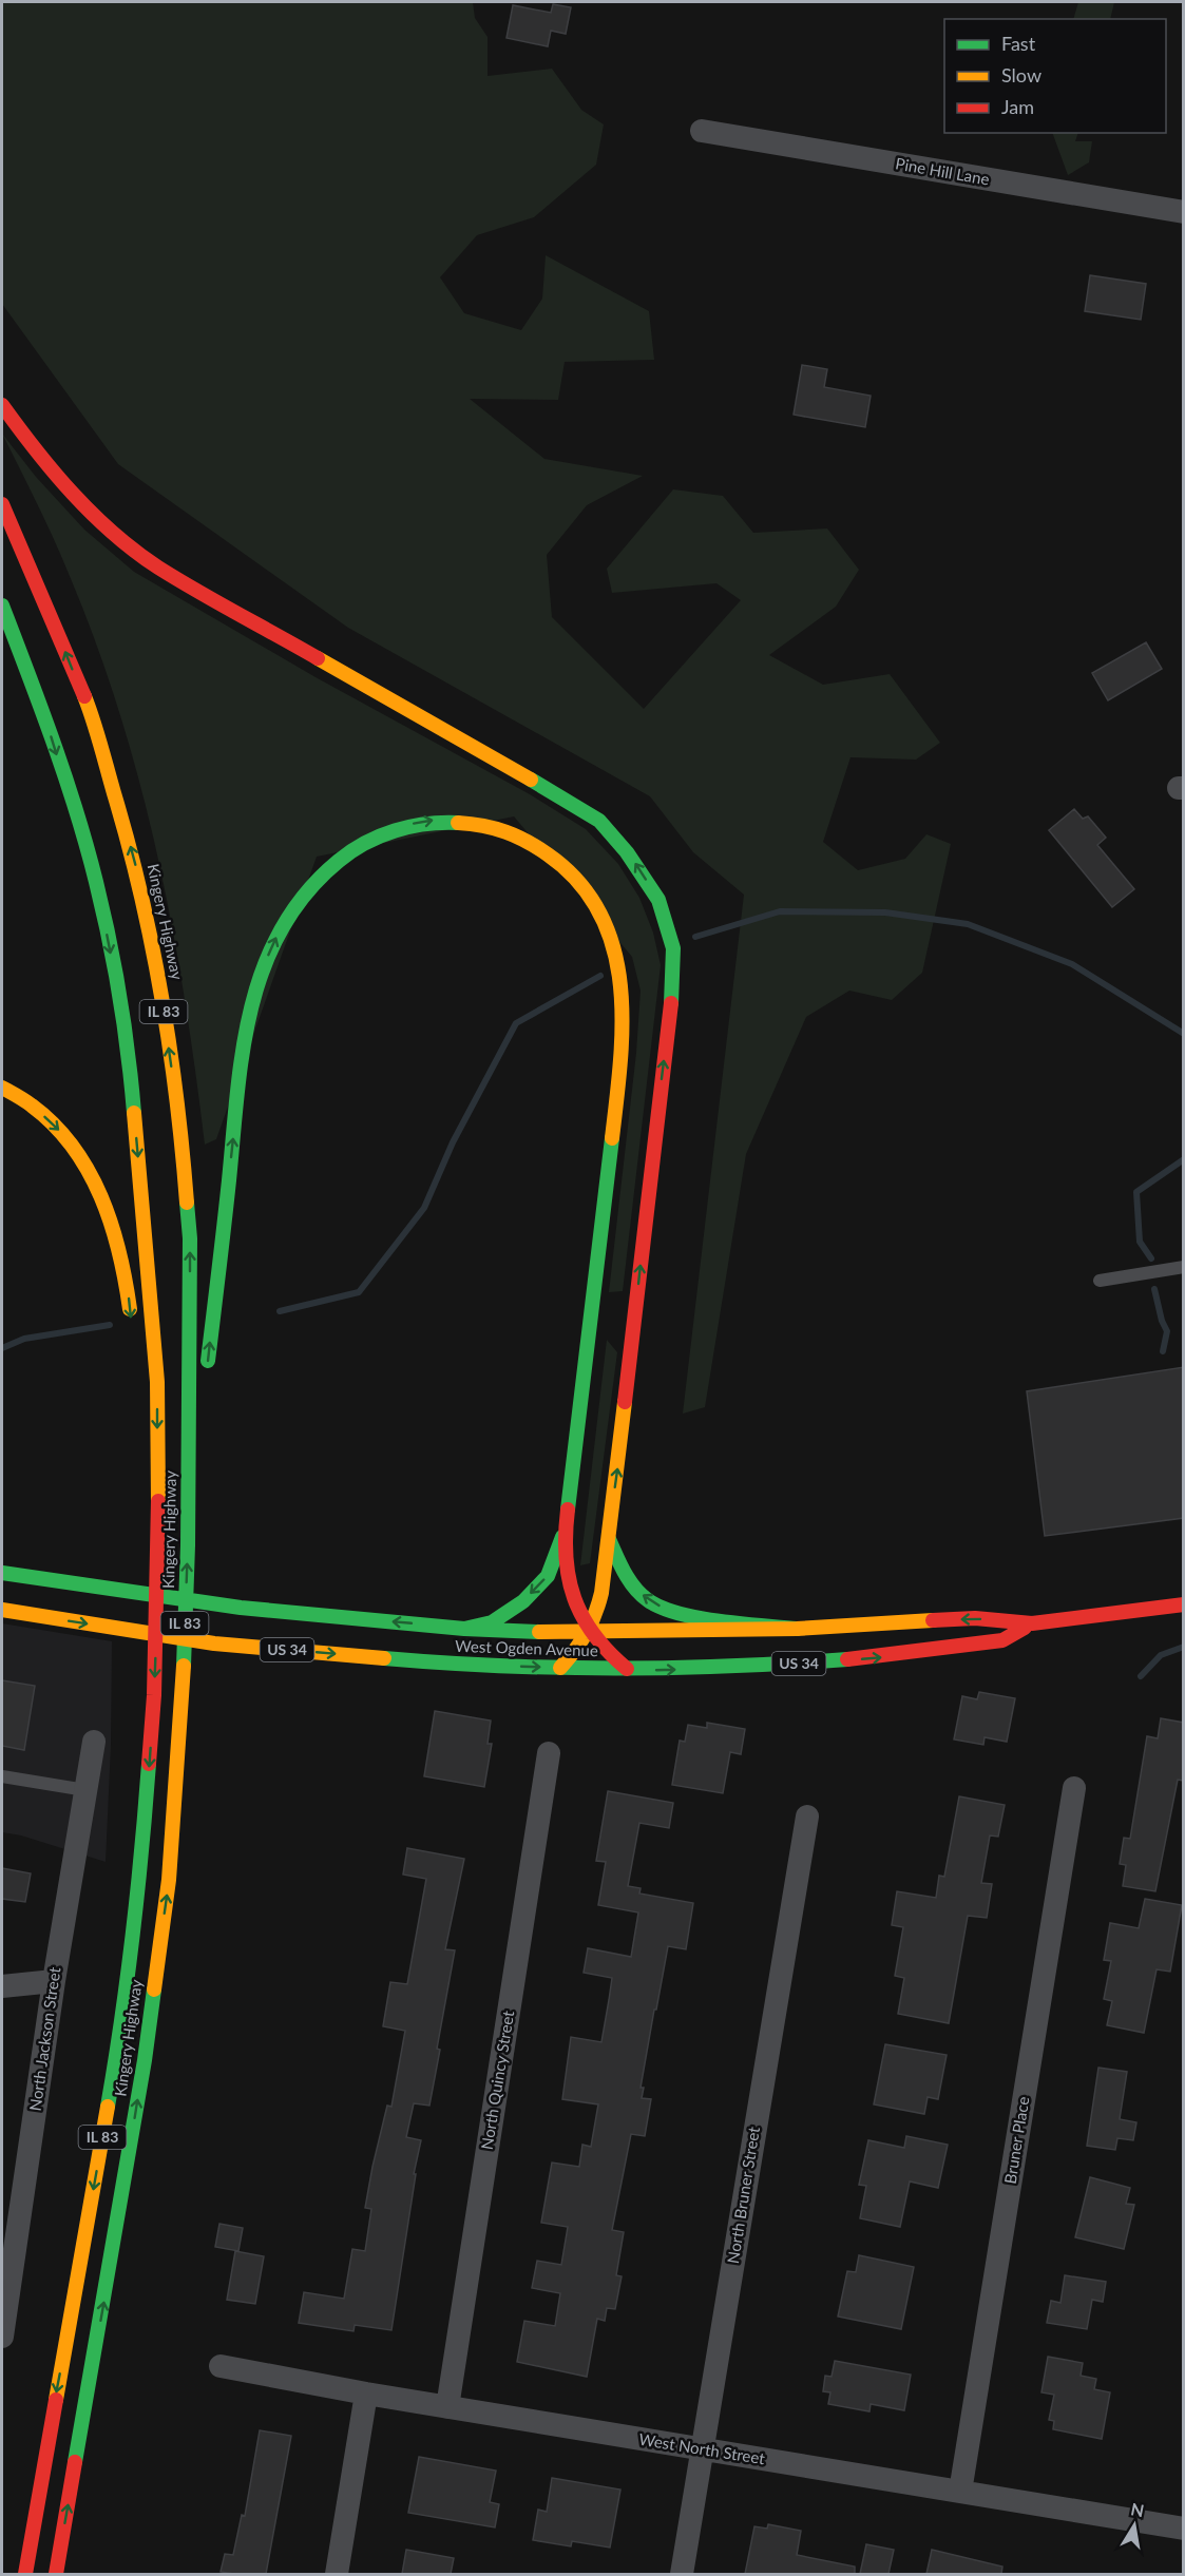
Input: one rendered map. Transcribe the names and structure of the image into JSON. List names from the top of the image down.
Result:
{
  "streets": {
    "main road": [
      "Kingery Highway",
      "IL 83",
      "West Ogden Avenue",
      "US 34"
    ],
    "street": [
      "Pine Hill Lane",
      "North Jackson Street",
      "North Quincy Street",
      "Bruner Place",
      "North Bruner Street",
      "West North Street"
    ]
  },
  "crossings": [
    ["North Quincy Street", "West North Street"],
    ["Bruner Place", "West North Street"],
    ["North Bruner Street", "West North Street"]
  ],
  "legend": ["Fast", "Slow", "Jam"],
  "north": "top"
}
